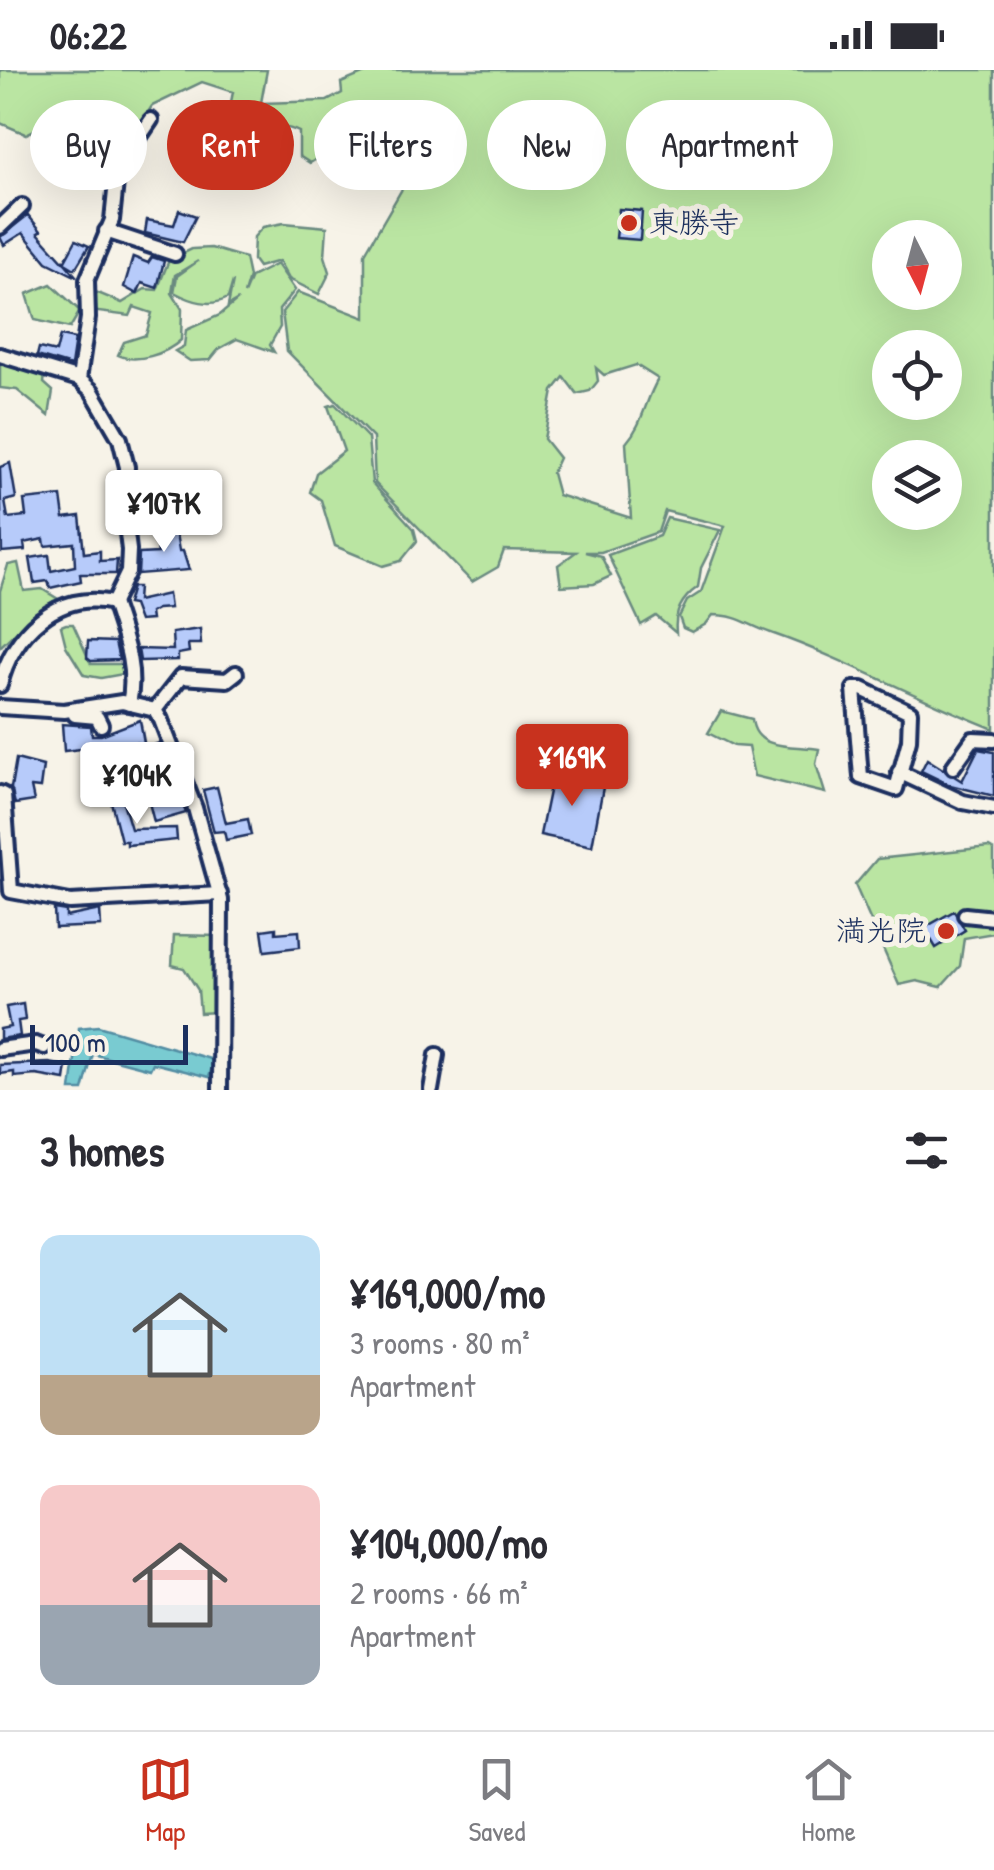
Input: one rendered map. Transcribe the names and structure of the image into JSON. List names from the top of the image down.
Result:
{
  "places": ["東勝寺", "満光院"],
  "scale_bar": "100 m",
  "north": "bottom",
  "page": {
    "status": "06:22",
    "chip": [
      "Buy",
      "Rent",
      "Filters",
      "New",
      "Apartment"
    ],
    "price": ["¥107K", "¥169K", "¥104K"],
    "scale": "100 m",
    "heading": "3 homes",
    "list": [
      {
        "name": "¥169,000/mo",
        "note": "3 rooms · 80 m² · Apartment"
      },
      {
        "name": "¥104,000/mo",
        "note": "2 rooms · 66 m² · Apartment"
      }
    ],
    "tabs": ["Map", "Saved", "Home"]
  }
}
